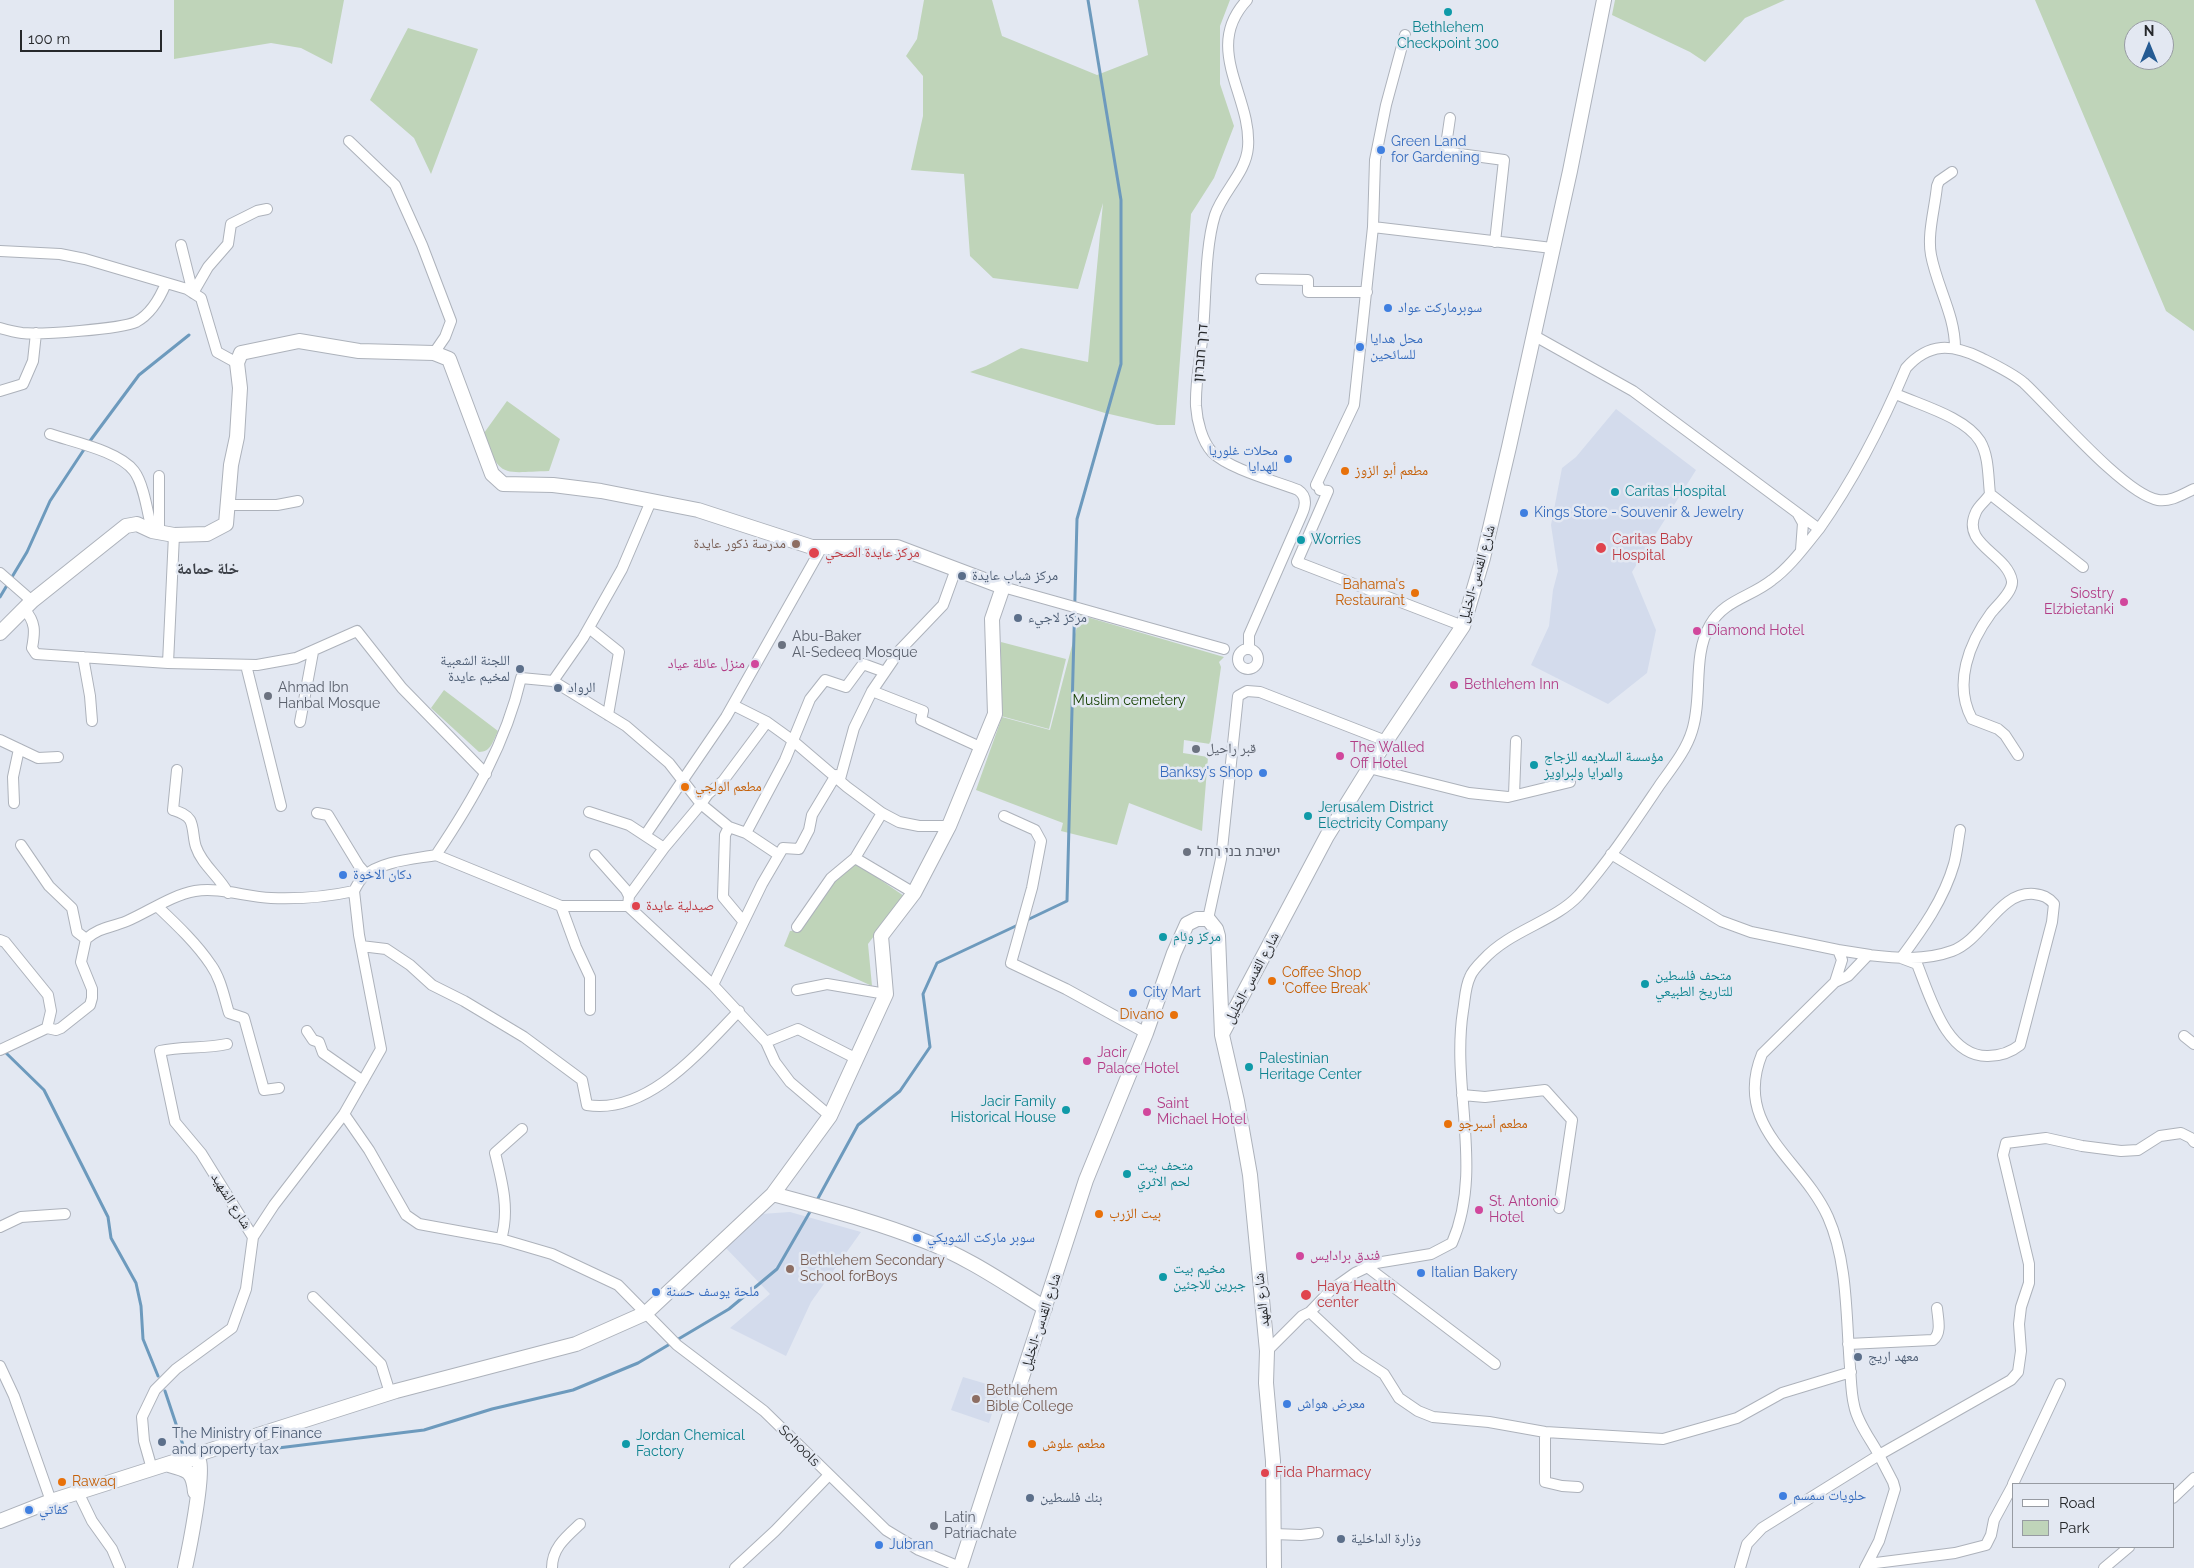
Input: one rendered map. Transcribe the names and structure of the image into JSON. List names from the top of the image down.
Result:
{
  "streets": {
    "street": [
      "דרך חברון",
      "شارع القدس-الخليل",
      "شارع الشهيد",
      "شارع المهد",
      "Schools"
    ]
  },
  "crossings": [
    ["شارع القدس-الخليل", "شارع المهد"],
    ["شارع القدس-الخليل", "Schools"]
  ],
  "districts": ["خلة حمامة"],
  "parks": ["Muslim cemetery"],
  "places": [
    "Bethlehem Checkpoint 300",
    "Green Land for Gardening",
    "سوبرماركت عواد",
    "محل هدايا للسائحين",
    "محلات غلوريا للهدايا",
    "مطعم أبو الزوز",
    "Caritas Hospital",
    "Kings Store - Souvenir & Jewelry",
    "Worries",
    "مدرسة ذكور عايدة",
    "Caritas Baby Hospital",
    "مركز عايدة الصحي",
    "مركز شباب عايدة",
    "Bahama's Restaurant",
    "Siostry Elżbietanki",
    "مركز لاجيء",
    "Diamond Hotel",
    "Abu-Baker Al-Sedeeq Mosque",
    "منزل عائلة عياد",
    "اللجنة الشعبية لمخيم عايدة",
    "Bethlehem Inn",
    "الرواد",
    "Ahmad Ibn Hanbal Mosque",
    "قبر راحيل",
    "The Walled Off Hotel",
    "مؤسسة السلايمه للزجاج والمرايا ولبراويز",
    "Banksy's Shop",
    "مطعم الولجي",
    "Jerusalem District Electricity Company",
    "ישיבת בני רחל",
    "دكان الاخوة",
    "صيدلية عايدة",
    "مركز وئام",
    "Coffee Shop 'Coffee Break'",
    "متحف فلسطين للتاريخ الطبيعي",
    "City Mart",
    "Divano",
    "Jacir Palace Hotel",
    "Palestinian Heritage Center",
    "Jacir Family Historical House",
    "Saint Michael Hotel",
    "مطعم أسبرجو",
    "متحف بيت لحم الاثري",
    "St. Antonio Hotel",
    "بيت الزرب",
    "سوبر ماركت الشويكي",
    "فندق برادايس",
    "Bethlehem Secondary School forBoys",
    "Italian Bakery",
    "مخيم بيت جبرين للاجئين",
    "ملحة يوسف حسنة",
    "Haya Health center",
    "معهد اريج",
    "Bethlehem Bible College",
    "معرض هواش",
    "The Ministry of Finance and property tax",
    "Jordan Chemical Factory",
    "مطعم علوش",
    "Fida Pharmacy",
    "Rawaq",
    "حلويات سمسم",
    "بنك فلسطين",
    "كفاتي",
    "Latin Patriachate",
    "وزارة الداخلية",
    "Jubran"
  ],
  "legend": ["Road", "Park"],
  "scale_bar": "100 m",
  "north": "top"
}
